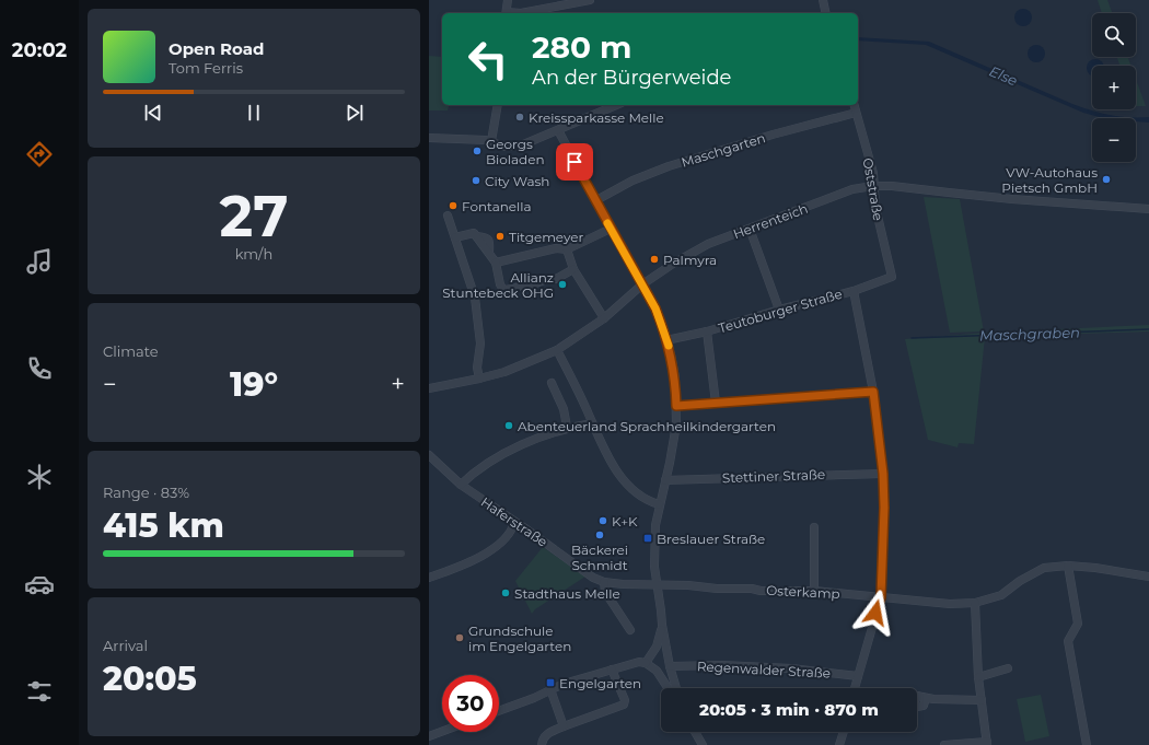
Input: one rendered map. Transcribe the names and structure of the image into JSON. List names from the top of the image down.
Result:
{
  "streets": {
    "street": [
      "Maschgarten",
      "Oststraße",
      "Herrenteich",
      "Teutoburger Straße",
      "Stettiner Straße",
      "Haferstraße",
      "Osterkamp",
      "Regenwalder Straße"
    ]
  },
  "crossings": [
    ["Maschgarten", "Oststraße"],
    ["Oststraße", "Herrenteich"],
    ["Oststraße", "Teutoburger Straße"],
    ["Haferstraße", "Osterkamp"]
  ],
  "water": ["Else", "Maschgraben"],
  "places": {
    "other": [
      "Kreissparkasse Melle",
      "Georgs Bioladen",
      "VW-Autohaus Pietsch GmbH",
      "City Wash",
      "Fontanella",
      "Titgemeyer",
      "Palmyra",
      "Allianz Stuntebeck OHG",
      "Abenteuerland Sprachheilkindergarten",
      "K+K",
      "Bäckerei Schmidt",
      "Stadthaus Melle",
      "Grundschule im Engelgarten"
    ],
    "transit": ["Breslauer Straße", "Engelgarten"]
  },
  "page": {
    "tabs": "20:02",
    "map_buttons": ["+", "−"],
    "turn": ["280 m", "An der Bürgerweide"],
    "song": ["Open Road", "Tom Ferris"],
    "tile": [
      ["27", "km/h"],
      "Climate",
      ["Range · 83%", "415 km"],
      ["Arrival", "20:05"]
    ],
    "heat": ["−", "19°", "+"],
    "limit": "30",
    "trip": "20:05 · 3 min · 870 m"
  }
}
